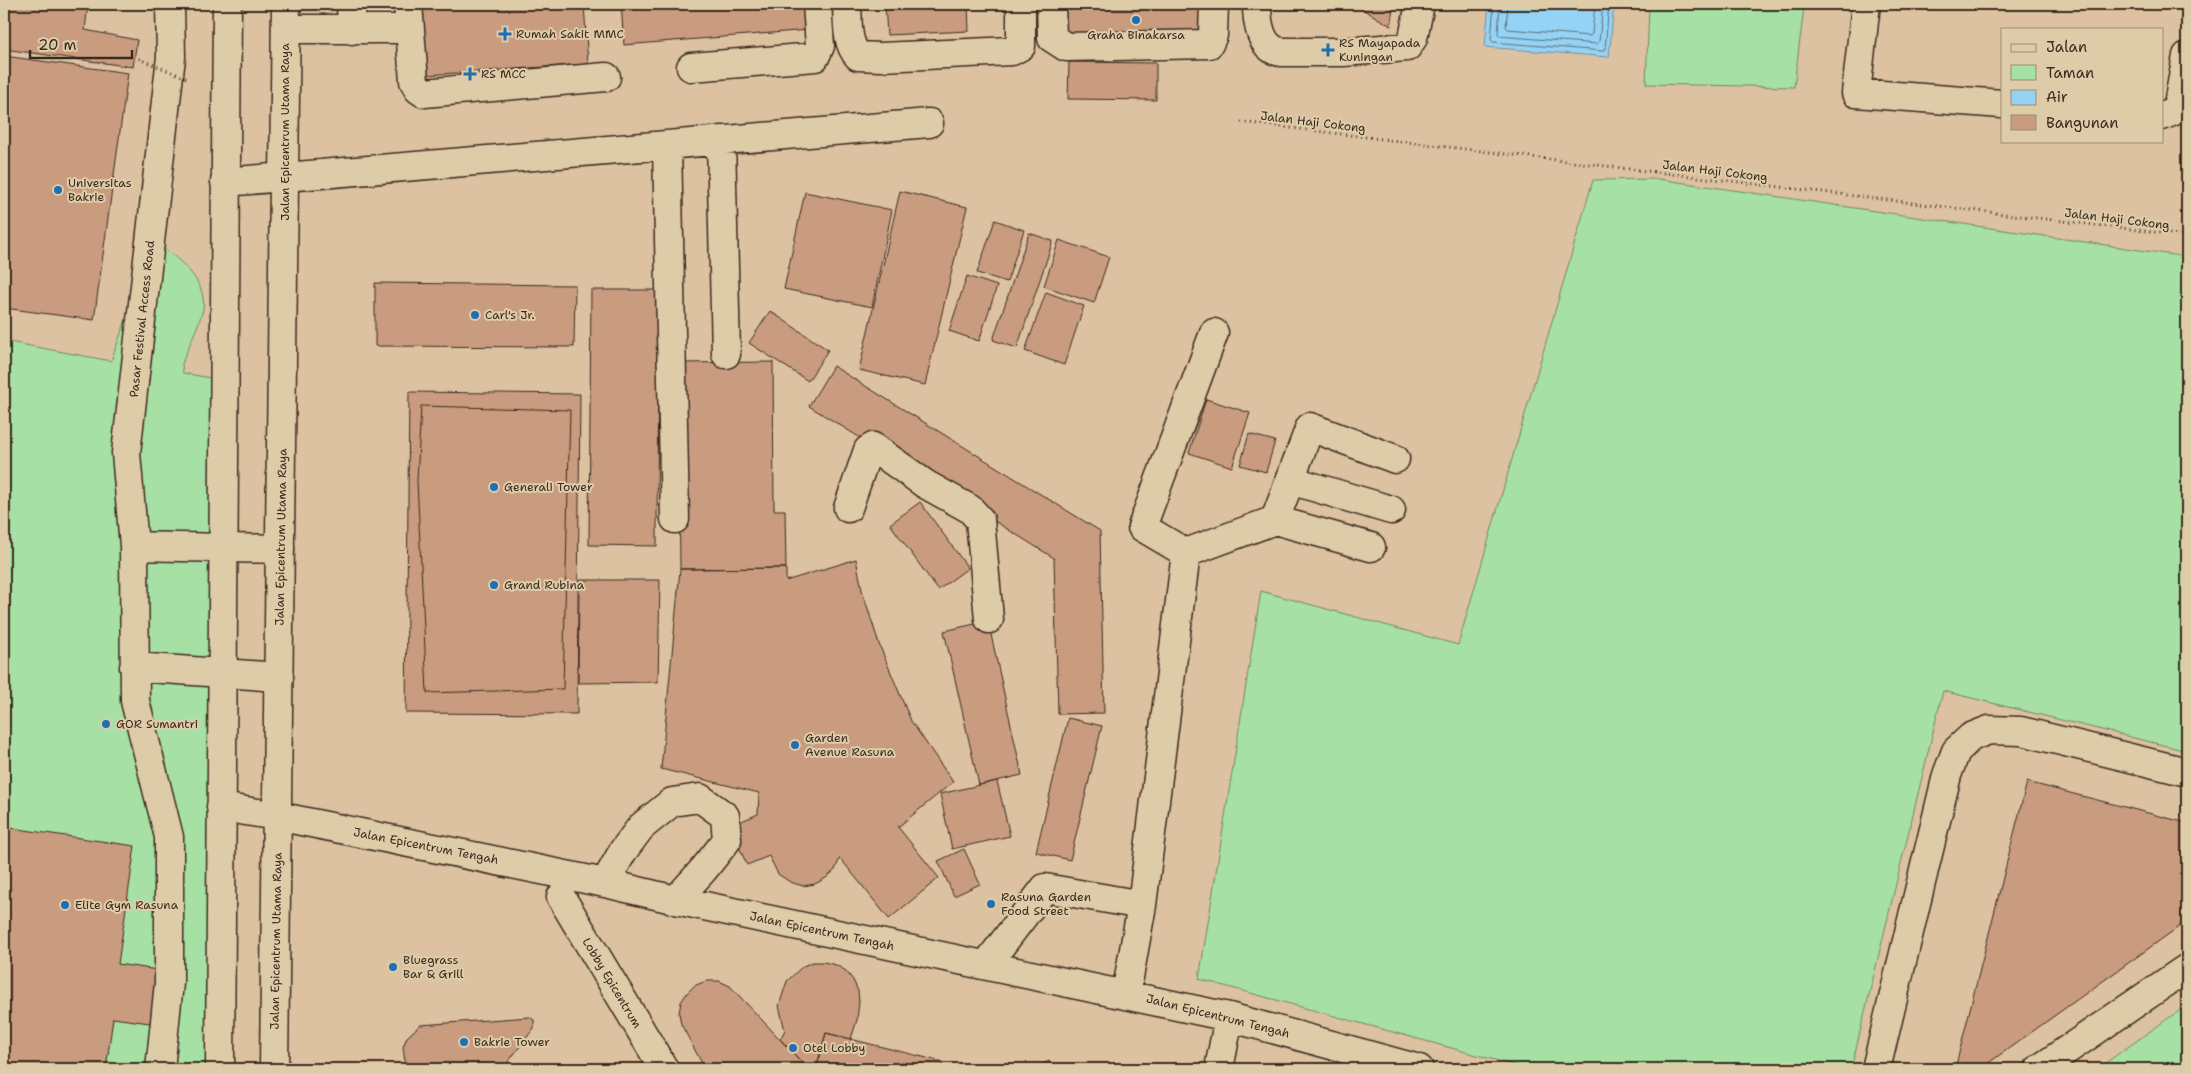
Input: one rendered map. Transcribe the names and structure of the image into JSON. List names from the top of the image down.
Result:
{
  "streets": {
    "main road": [
      "Jalan Epicentrum Utama Raya",
      "Pasar Festival Access Road",
      "Jalan Epicentrum Tengah",
      "Lobby Epicentrum"
    ],
    "path": ["Jalan Haji Cokong"]
  },
  "crossings": [
    ["Jalan Epicentrum Utama Raya", "Jalan Epicentrum Tengah"]
  ],
  "places": {
    "other": [
      "Graha Binakarsa",
      "Universitas Bakrie",
      "Carl's Jr.",
      "Generali Tower",
      "Grand Rubina",
      "GOR Sumantri",
      "Garden Avenue Rasuna",
      "Rasuna Garden Food Street",
      "Elite Gym Rasuna",
      "Bluegrass Bar & Grill",
      "Bakrie Tower",
      "Otel Lobby"
    ],
    "health": ["Rumah Sakit MMC", "RS Mayapada Kuningan", "RS MCC"]
  },
  "legend": [
    "Jalan",
    "Taman",
    "Air",
    "Bangunan"
  ],
  "scale_bar": "20 m"
}
